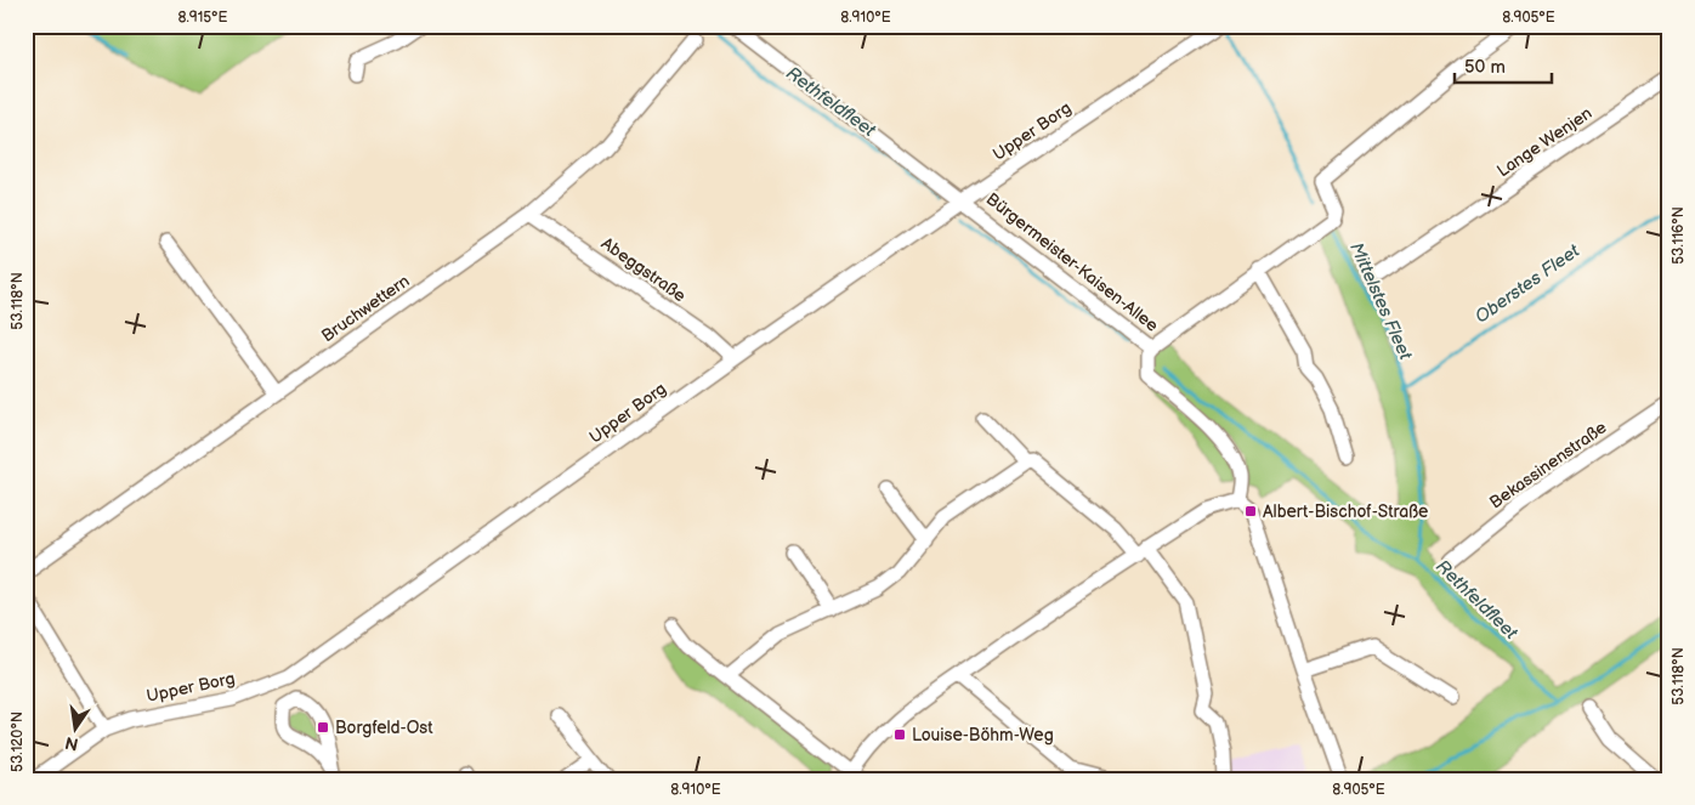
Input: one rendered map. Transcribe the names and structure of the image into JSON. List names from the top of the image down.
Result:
{
  "streets": {
    "street": [
      "Upper Borg",
      "Lange Wenjen",
      "Bürgermeister-Kaisen-Allee",
      "Abeggstraße",
      "Bruchwettern",
      "Bekassinenstraße"
    ]
  },
  "crossings": [
    ["Upper Borg", "Bürgermeister-Kaisen-Allee"],
    ["Upper Borg", "Abeggstraße"],
    ["Abeggstraße", "Bruchwettern"]
  ],
  "water": ["Rethfeldfleet", "Oberstes Fleet", "Mittelstes Fleet"],
  "places": {
    "transit": ["Albert-Bischof-Straße", "Borgfeld-Ost", "Louise-Böhm-Weg"]
  },
  "scale_bar": "50 m",
  "north": "bottom",
  "coordinates": [
    "8.915°E",
    "8.910°E",
    "8.905°E",
    "53.116°N",
    "53.118°N",
    "53.120°N"
  ]
}
